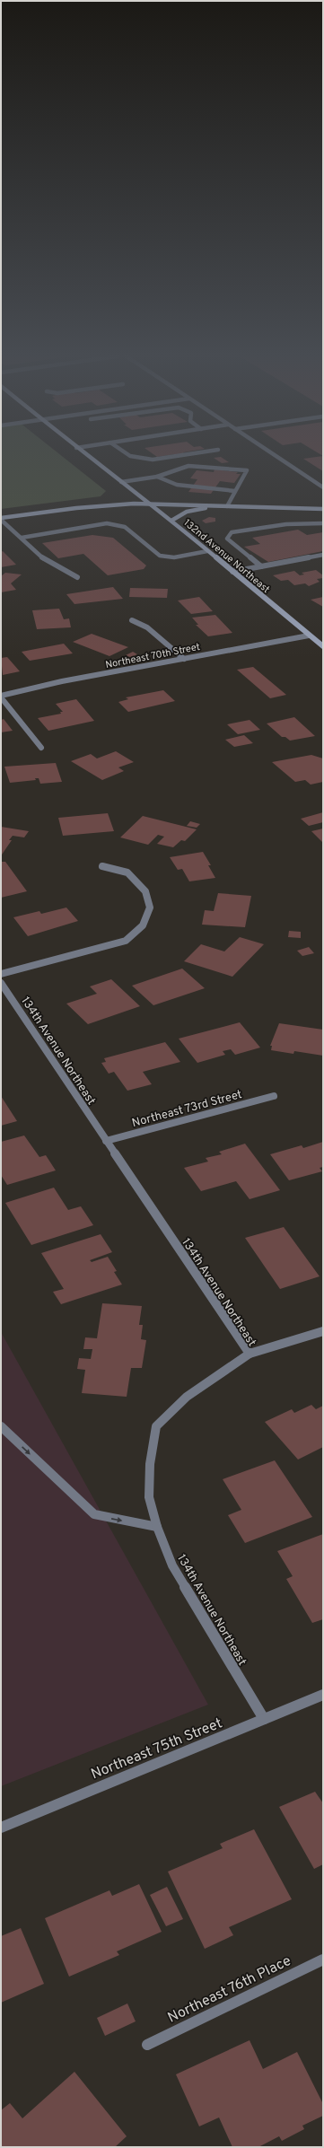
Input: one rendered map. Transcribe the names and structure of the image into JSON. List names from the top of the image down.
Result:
{
  "streets": {
    "main road": ["132nd Avenue Northeast"],
    "street": [
      "Northeast 70th Street",
      "134th Avenue Northeast",
      "Northeast 73rd Street",
      "Northeast 75th Street",
      "Northeast 76th Place"
    ]
  },
  "crossings": [
    ["132nd Avenue Northeast", "Northeast 70th Street"],
    ["134th Avenue Northeast", "Northeast 73rd Street"],
    ["134th Avenue Northeast", "Northeast 75th Street"]
  ]
}
